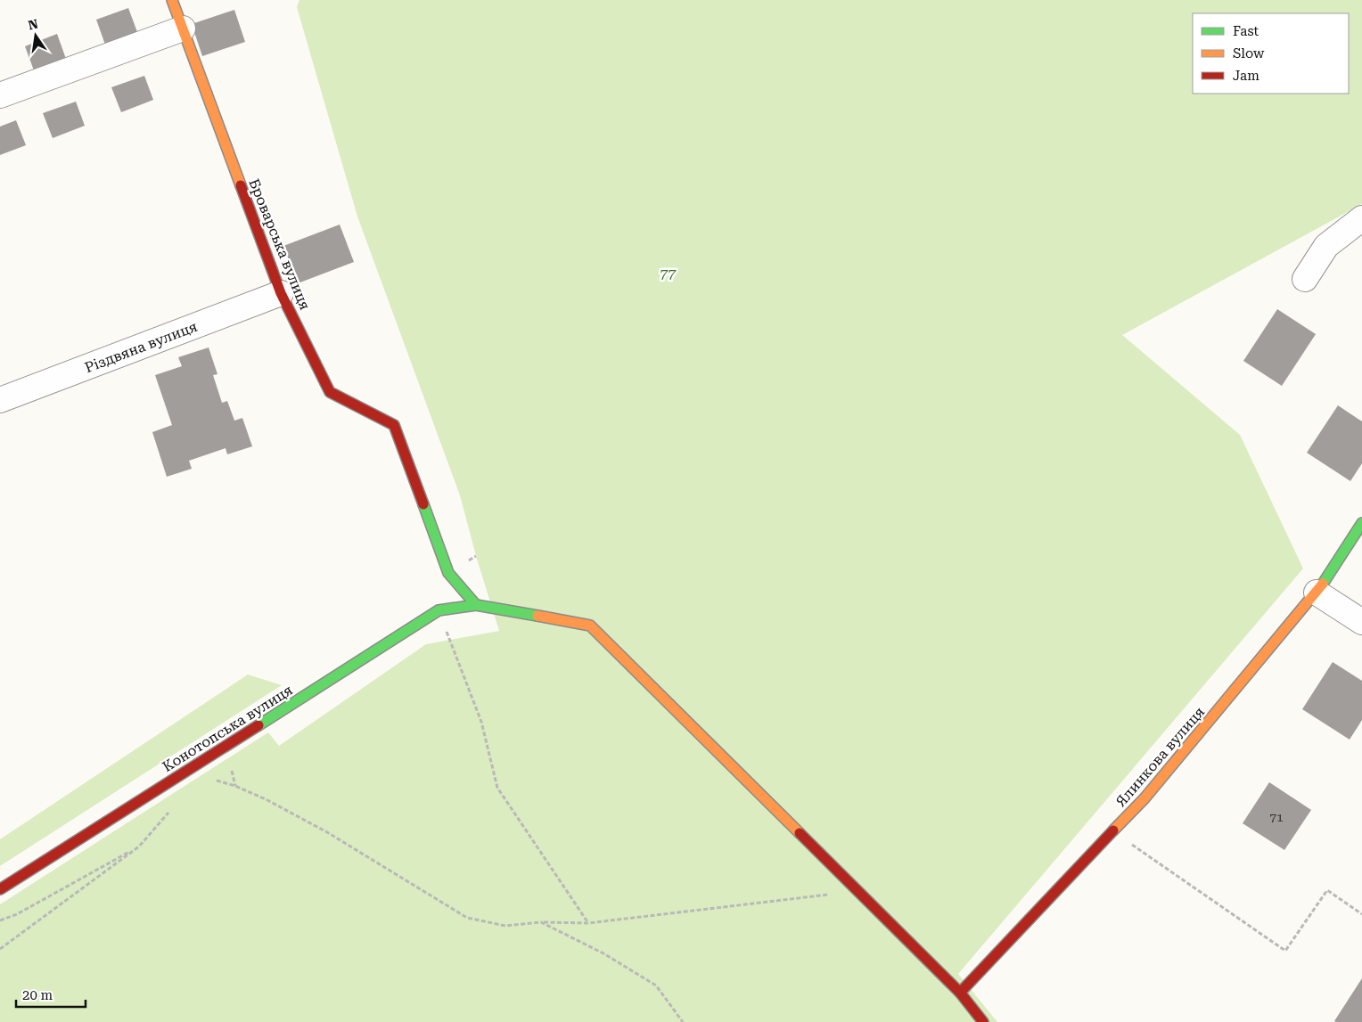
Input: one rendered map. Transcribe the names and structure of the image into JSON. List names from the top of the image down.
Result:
{
  "streets": {
    "street": [
      "Броварська вулиця",
      "Різдвяна вулиця",
      "Конотопська вулиця",
      "Ялинкова вулиця"
    ]
  },
  "crossings": [
    ["Броварська вулиця", "Різдвяна вулиця"],
    ["Броварська вулиця", "Конотопська вулиця"],
    ["Конотопська вулиця", "Ялинкова вулиця"]
  ],
  "parks": ["77"],
  "house_numbers": ["71"],
  "legend": ["Fast", "Slow", "Jam"],
  "scale_bar": "20 m",
  "north": "top"
}
